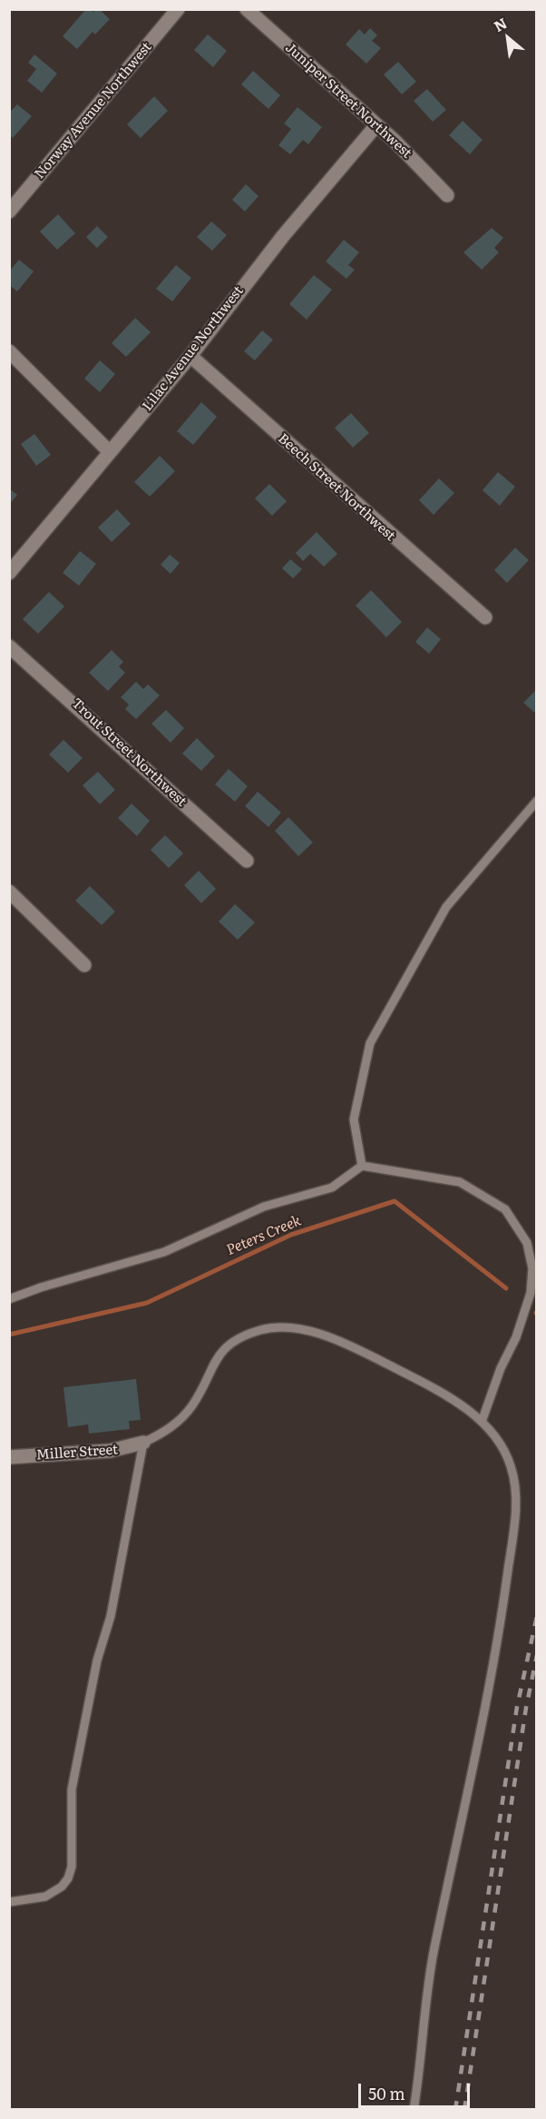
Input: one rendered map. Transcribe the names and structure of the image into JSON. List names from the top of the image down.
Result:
{
  "streets": {
    "street": [
      "Juniper Street Northwest",
      "Norway Avenue Northwest",
      "Lilac Avenue Northwest",
      "Beech Street Northwest",
      "Trout Street Northwest",
      "Miller Street"
    ]
  },
  "crossings": [
    ["Juniper Street Northwest", "Lilac Avenue Northwest"],
    ["Lilac Avenue Northwest", "Beech Street Northwest"]
  ],
  "water": ["Peters Creek"],
  "scale_bar": "50 m",
  "north": "top left"
}
